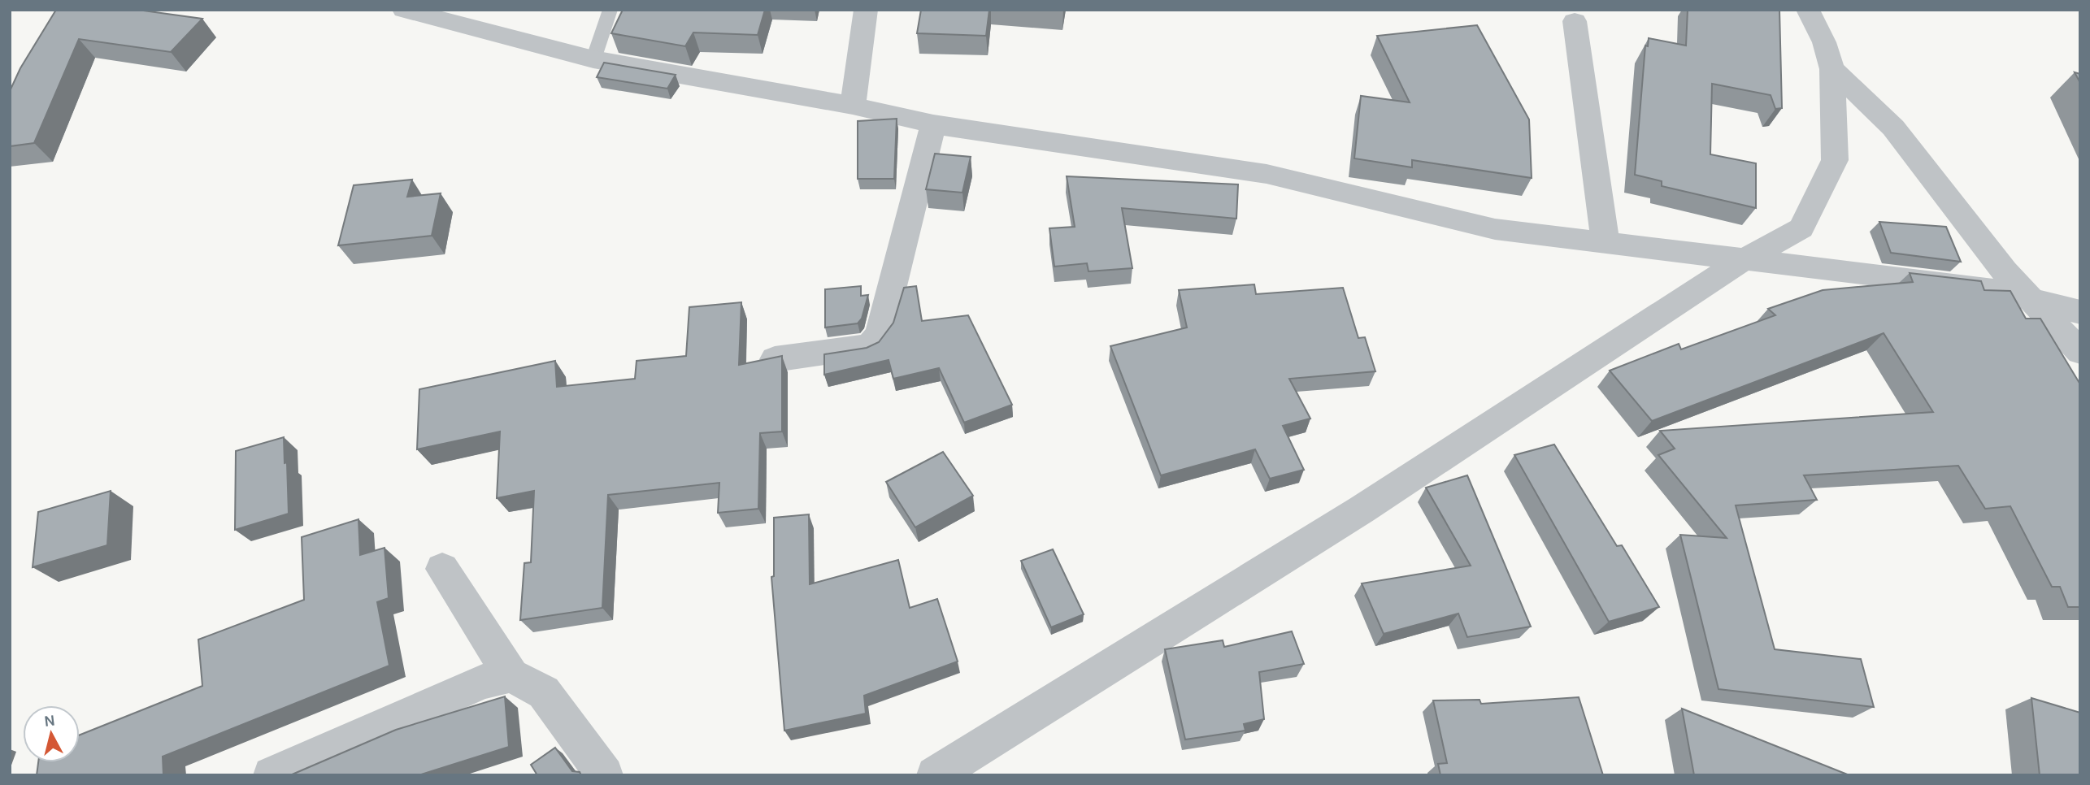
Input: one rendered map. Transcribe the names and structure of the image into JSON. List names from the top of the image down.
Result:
{
  "north": "top"
}
